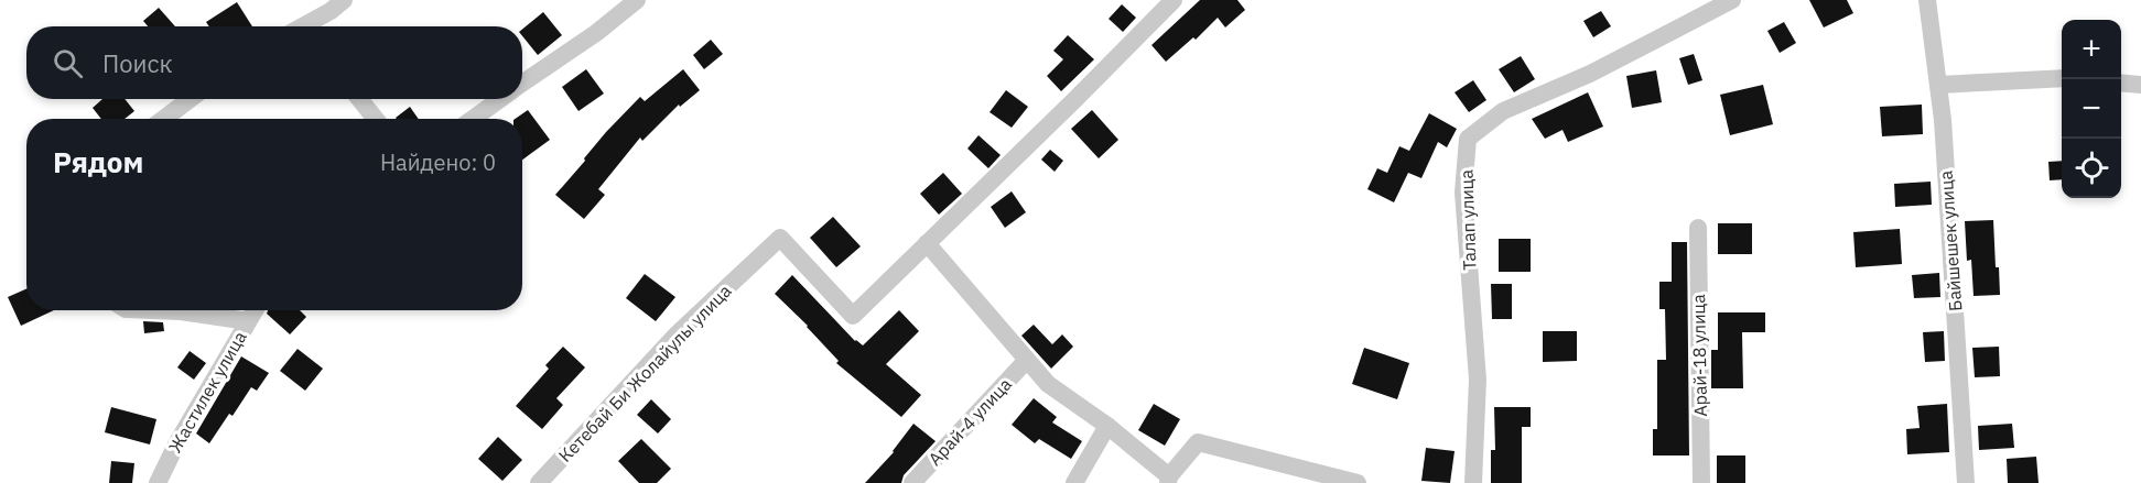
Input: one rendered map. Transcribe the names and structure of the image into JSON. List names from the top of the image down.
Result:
{
  "streets": {
    "street": [
      "Талап улица",
      "Байшешек улица",
      "Арай-18 улица",
      "Кетебай Би Жолайулы улица",
      "Жастилек улица",
      "Арай-4 улица"
    ]
  },
  "page": {
    "map_buttons": ["+", "−"],
    "search": "Поиск",
    "heading": ["Рядом", "Найдено: 0"]
  }
}
